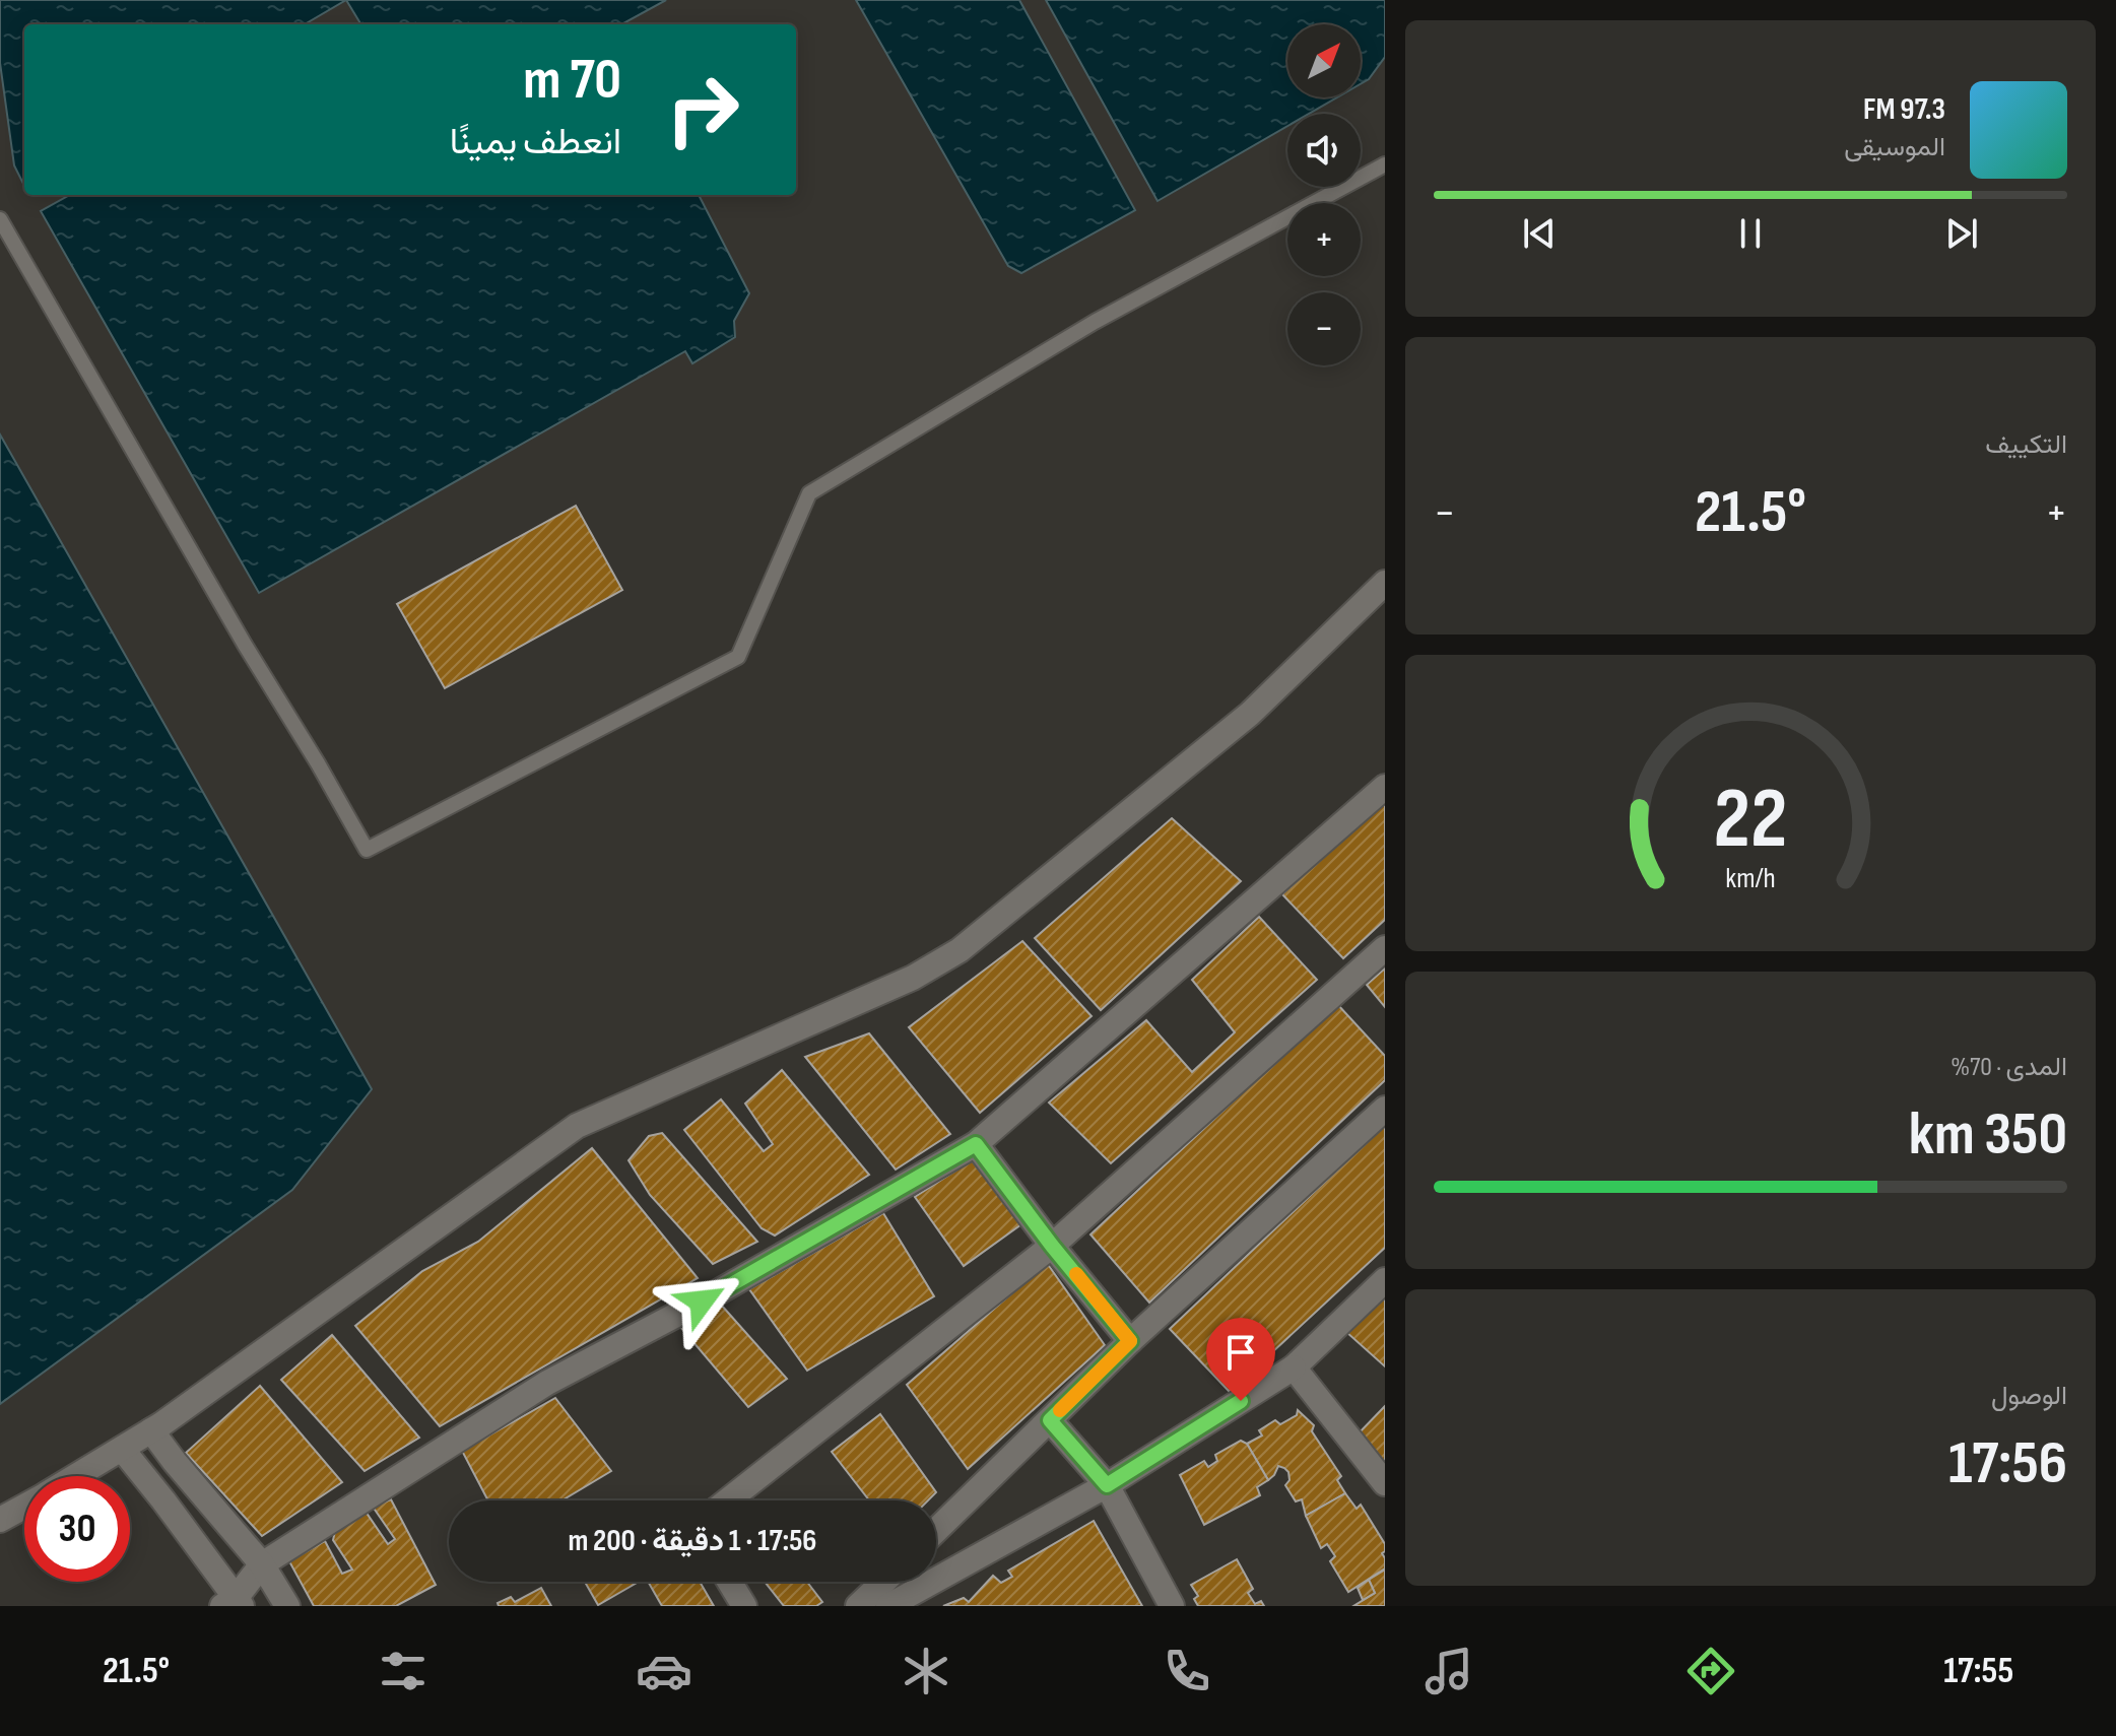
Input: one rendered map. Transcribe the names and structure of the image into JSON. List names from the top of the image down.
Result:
{
  "north": "top right",
  "page": {
    "map_buttons": ["+", "−"],
    "turn": ["70 m", "انعطف يمينًا"],
    "song": ["97.3 FM", "الموسيقى"],
    "tile": [
      "التكييف",
      ["المدى · 70%", "350 km"],
      ["الوصول", "17:56"]
    ],
    "heat": ["−", "21.5°", "+"],
    "limit": "30",
    "trip": "17:56 · 1 دقيقة · 200 m",
    "tabs": ["17:55", "21.5°"],
    "gauge": ["22", "km/h"]
  }
}
